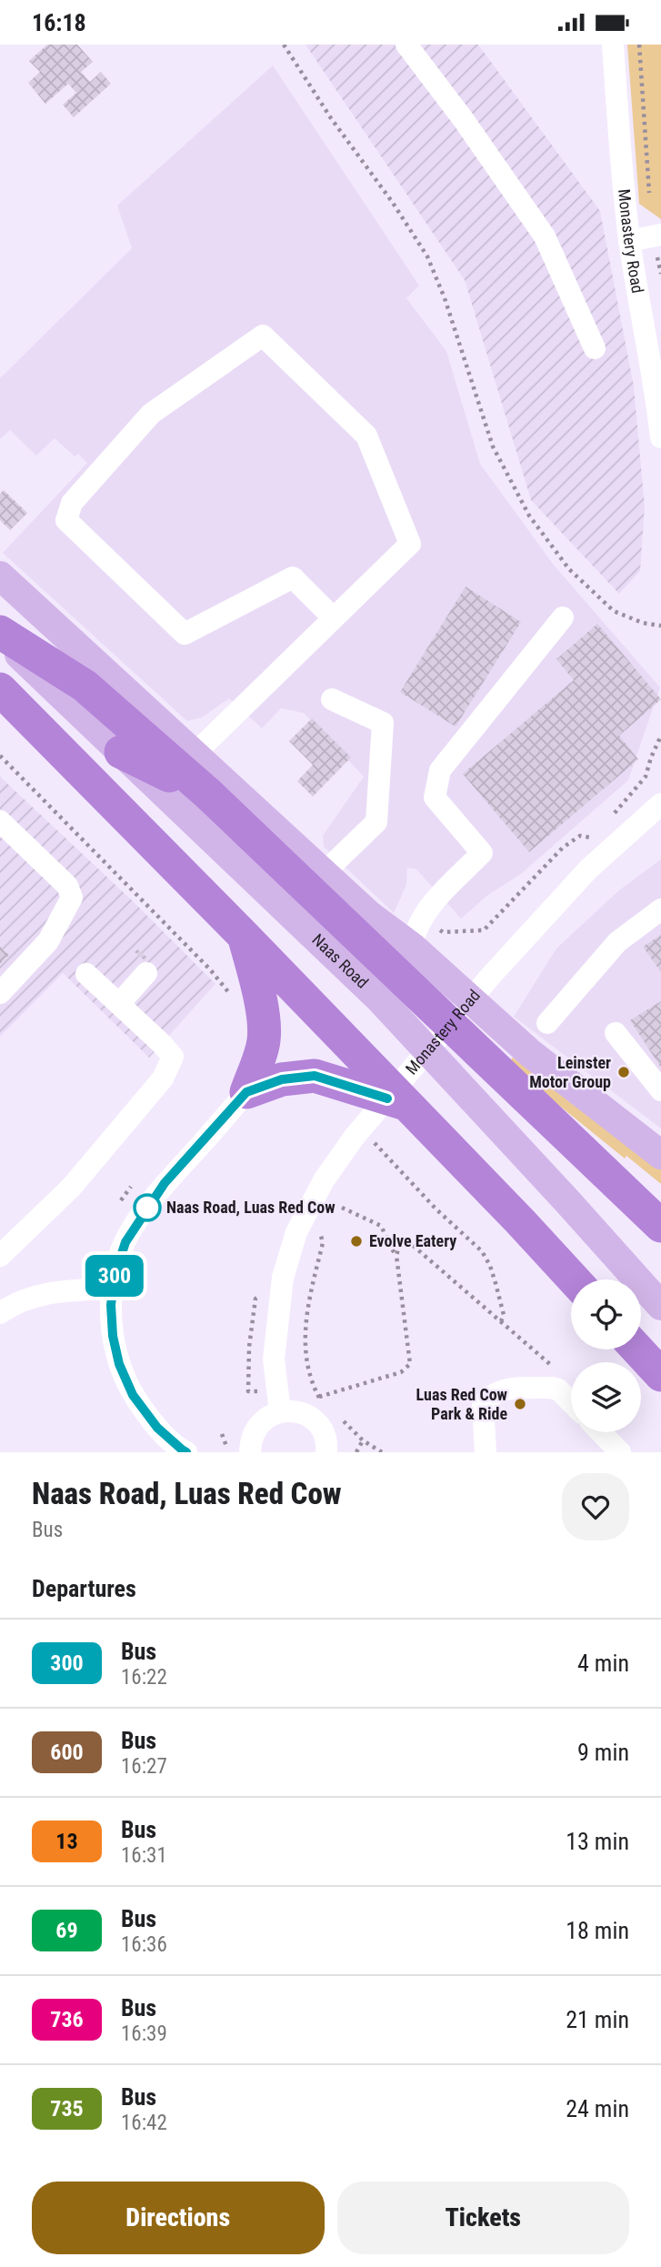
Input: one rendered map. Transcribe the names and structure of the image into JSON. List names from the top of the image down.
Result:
{
  "streets": {
    "main road": ["Naas Road"],
    "street": ["Monastery Road"]
  },
  "places": [
    "Leinster Motor Group",
    "Naas Road, Luas Red Cow",
    "Evolve Eatery",
    "Luas Red Cow Park & Ride"
  ],
  "lines": ["bus line 300"],
  "page": {
    "status": "16:18",
    "on_map": "300",
    "heading": [
      ["Naas Road, Luas Red Cow", "Bus"],
      "Departures"
    ],
    "list": [
      {
        "mark": "300",
        "name": "Bus",
        "note": "16:22",
        "value": "4 min"
      },
      {
        "mark": "600",
        "name": "Bus",
        "note": "16:27",
        "value": "9 min"
      },
      {
        "mark": "13",
        "name": "Bus",
        "note": "16:31",
        "value": "13 min"
      },
      {
        "mark": "69",
        "name": "Bus",
        "note": "16:36",
        "value": "18 min"
      },
      {
        "mark": "736",
        "name": "Bus",
        "note": "16:39",
        "value": "21 min"
      },
      {
        "mark": "735",
        "name": "Bus",
        "note": "16:42",
        "value": "24 min"
      }
    ],
    "buttons": ["Directions", "Tickets"]
  }
}
